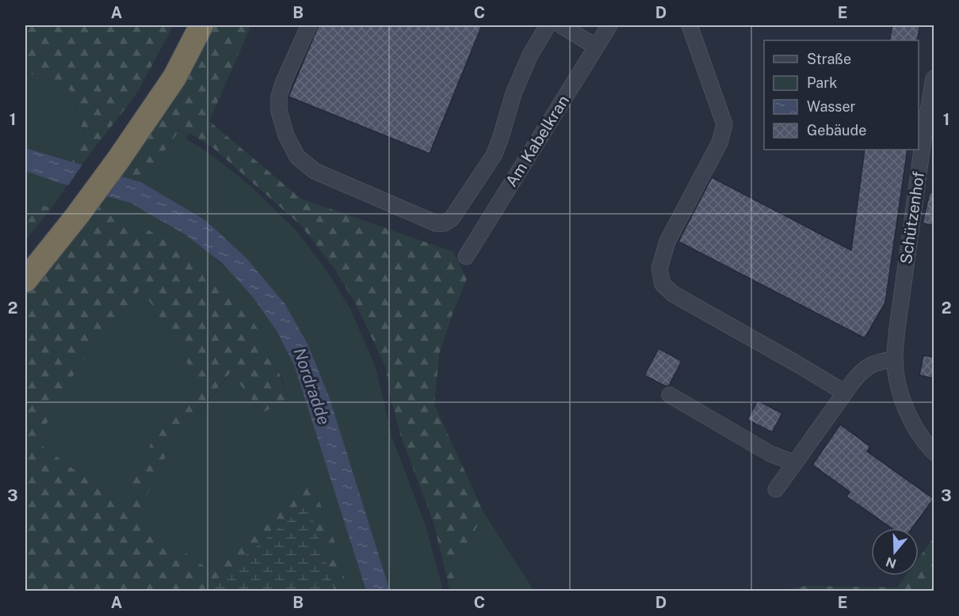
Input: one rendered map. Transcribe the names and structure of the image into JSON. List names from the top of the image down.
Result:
{
  "streets": {
    "street": ["Am Kabelkran", "Schützenhof"]
  },
  "water": ["Nordradde"],
  "legend": [
    "Straße",
    "Park",
    "Wasser",
    "Gebäude"
  ],
  "north": "bottom",
  "grid": {
    "columns": [
      "A",
      "B",
      "C",
      "D",
      "E"
    ],
    "rows": ["1", "2", "3"]
  }
}
